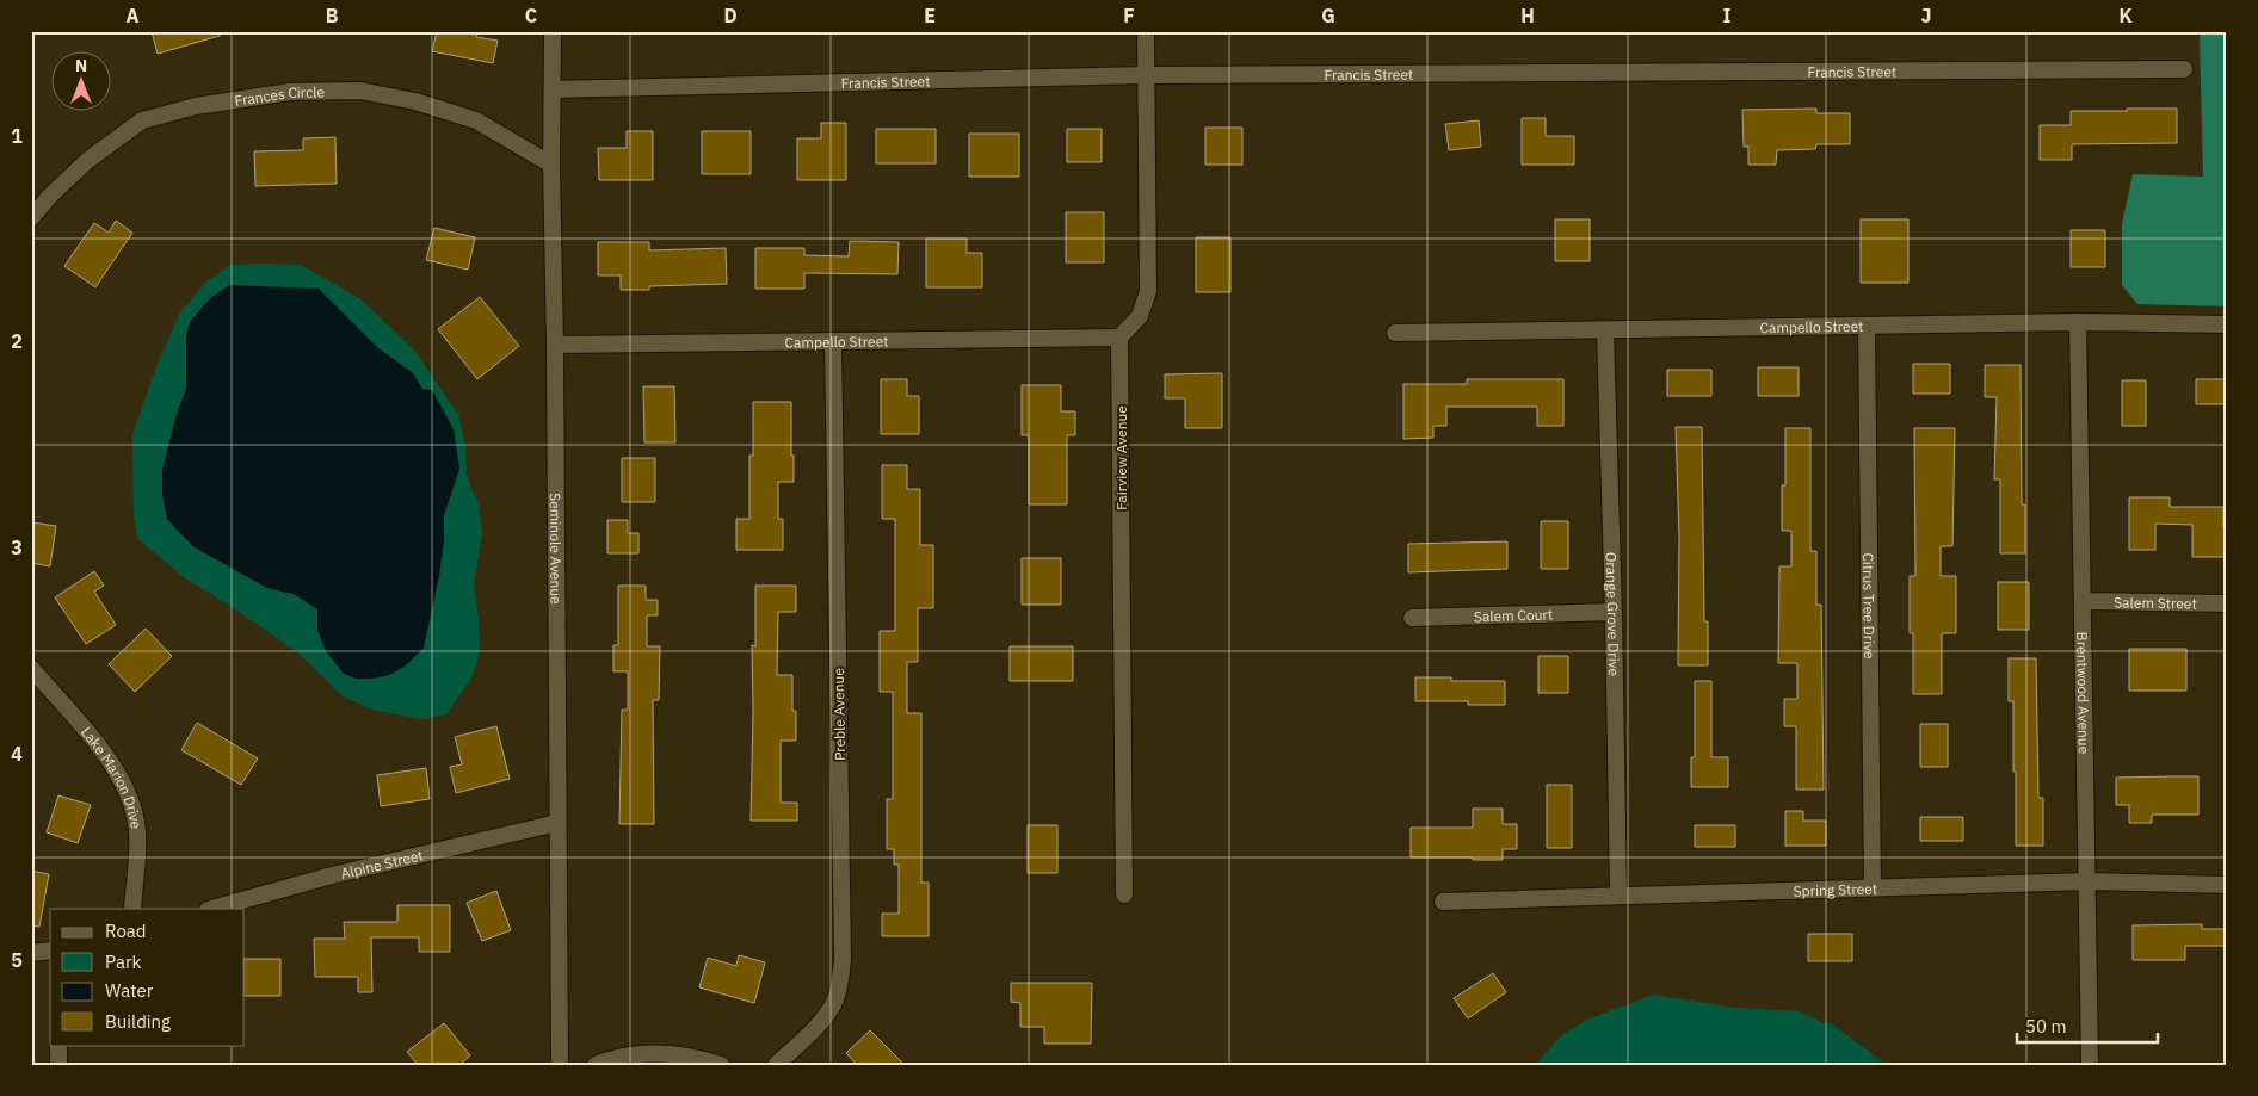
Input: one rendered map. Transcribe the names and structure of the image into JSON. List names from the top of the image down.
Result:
{
  "streets": {
    "street": [
      "Francis Street",
      "Frances Circle",
      "Campello Street",
      "Fairview Avenue",
      "Seminole Avenue",
      "Salem Street",
      "Citrus Tree Drive",
      "Orange Grove Drive",
      "Salem Court",
      "Brentwood Avenue",
      "Preble Avenue",
      "Lake Marion Drive",
      "Alpine Street",
      "Spring Street"
    ]
  },
  "crossings": [
    ["Francis Street", "Seminole Avenue"],
    ["Frances Circle", "Seminole Avenue"],
    ["Campello Street", "Fairview Avenue"],
    ["Campello Street", "Seminole Avenue"],
    ["Campello Street", "Citrus Tree Drive"],
    ["Campello Street", "Orange Grove Drive"],
    ["Campello Street", "Brentwood Avenue"],
    ["Campello Street", "Preble Avenue"],
    ["Seminole Avenue", "Alpine Street"],
    ["Salem Street", "Brentwood Avenue"],
    ["Citrus Tree Drive", "Spring Street"],
    ["Orange Grove Drive", "Salem Court"],
    ["Orange Grove Drive", "Spring Street"],
    ["Brentwood Avenue", "Spring Street"]
  ],
  "legend": [
    "Road",
    "Park",
    "Water",
    "Building"
  ],
  "scale_bar": "50 m",
  "north": "top",
  "grid": {
    "columns": [
      "A",
      "B",
      "C",
      "D",
      "E",
      "F",
      "G",
      "H",
      "I",
      "J",
      "K"
    ],
    "rows": [
      "1",
      "2",
      "3",
      "4",
      "5"
    ]
  }
}
